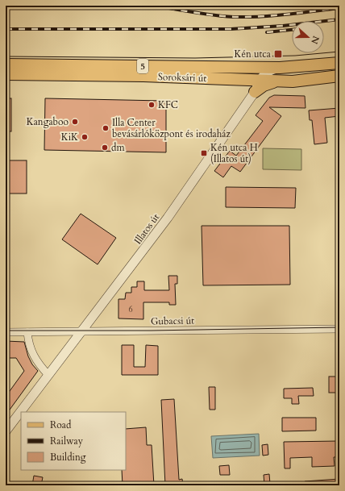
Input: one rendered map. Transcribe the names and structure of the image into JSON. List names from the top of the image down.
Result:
{
  "streets": {
    "main road": ["5", "Soroksári út"],
    "street": ["Illatos út", "Gubacsi út"]
  },
  "crossings": [
    ["Soroksári út", "Illatos út"],
    ["Illatos út", "Gubacsi út"]
  ],
  "places": {
    "transit": ["Kén utca", "Kén utca H (Illatos út)"],
    "other": [
      "KFC",
      "Kangaboo",
      "Illa Center bevásárlóközpont és irodaház",
      "KiK",
      "dm"
    ]
  },
  "house_numbers": ["6"],
  "legend": ["Road", "Railway", "Building"],
  "north": "right"
}
